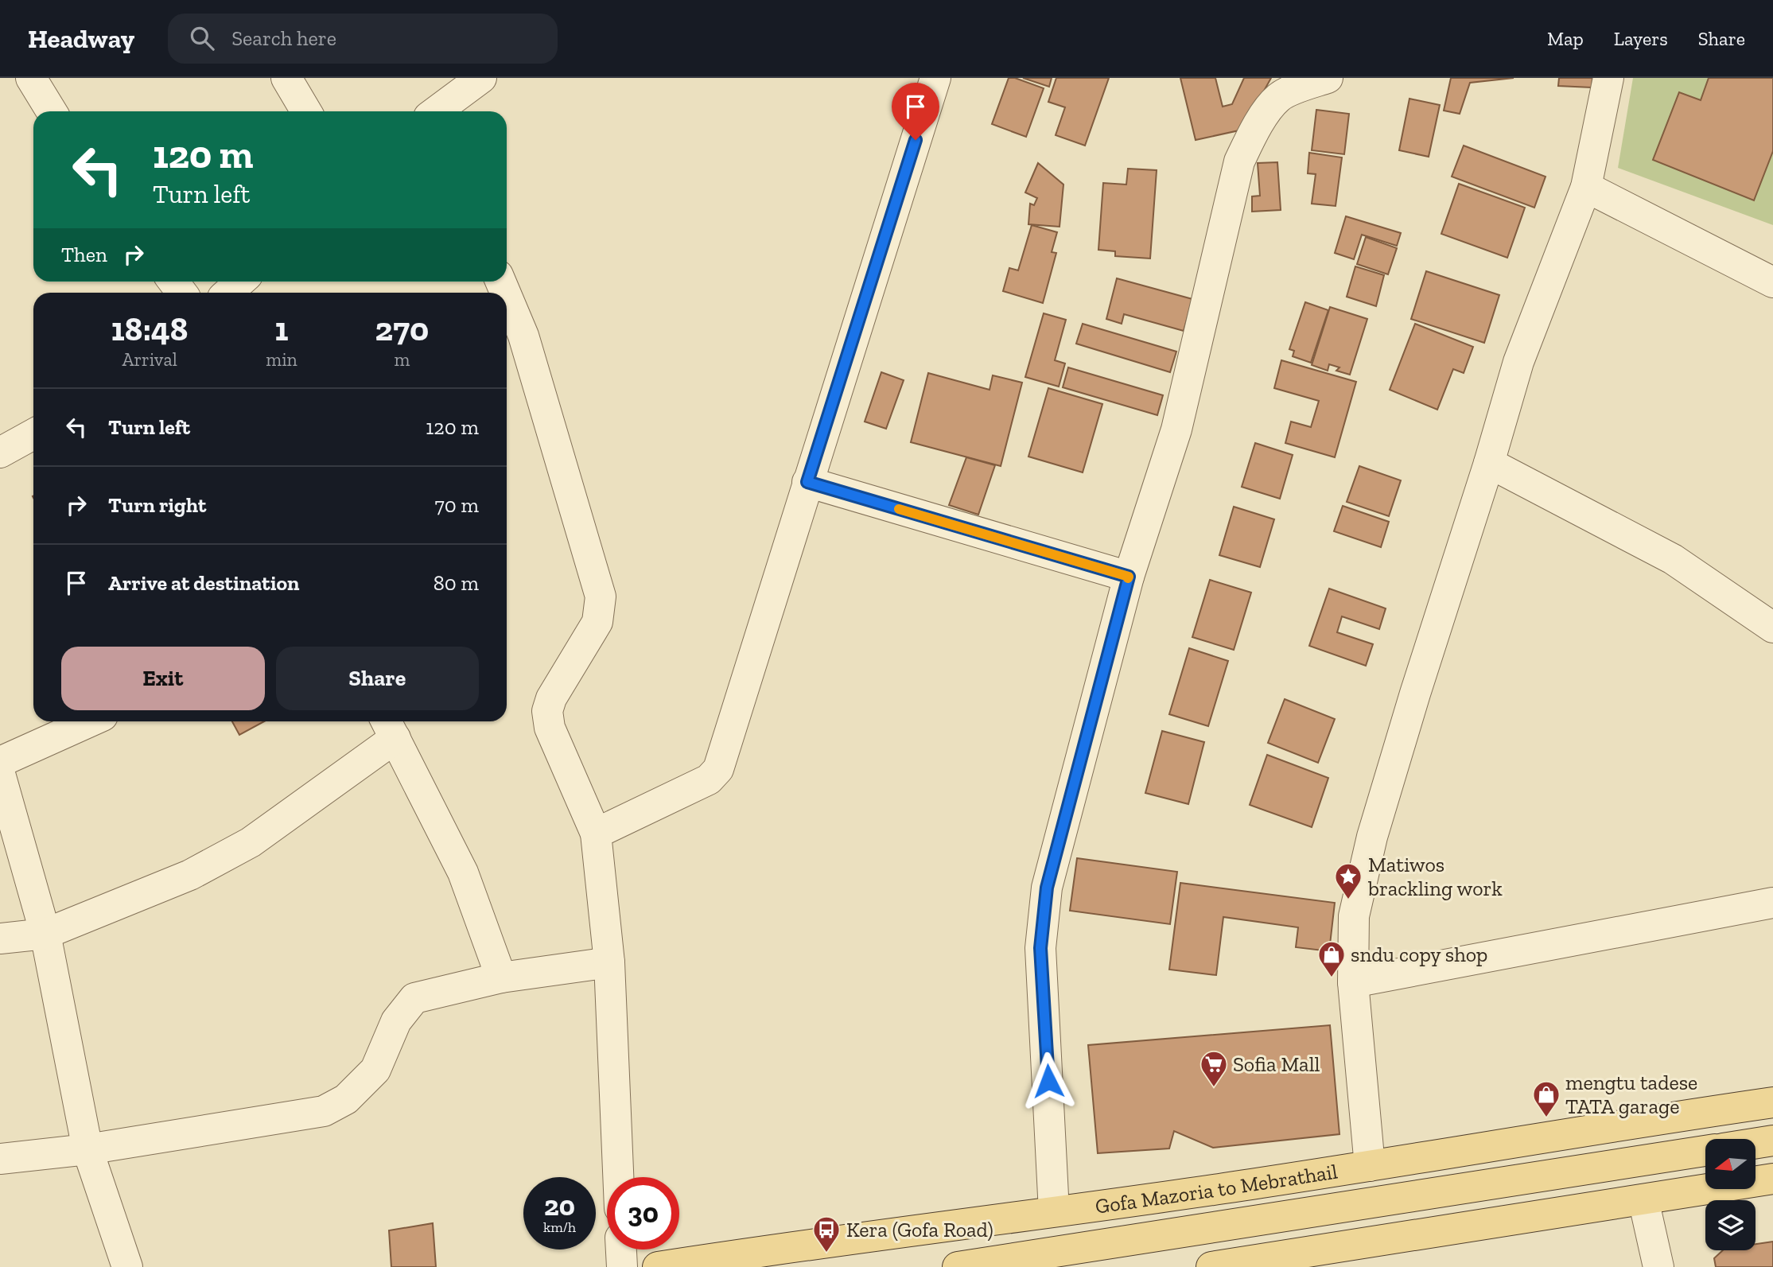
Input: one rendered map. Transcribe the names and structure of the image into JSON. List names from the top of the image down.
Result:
{
  "streets": {
    "main road": ["Gofa Mazoria to Mebrathail"]
  },
  "places": {
    "place": ["Matiwos brackling work"],
    "shop": ["sndu copy shop", "mengtu tadese TATA garage"],
    "supermarket": ["Sofia Mall"],
    "bus stop": ["Kera (Gofa Road)"]
  },
  "north": "left",
  "page": {
    "header": "Headway",
    "search": "Search here",
    "nav": ["Map", "Layers", "Share"],
    "turn": ["120 m", "Turn left"],
    "then": "Then",
    "eta": [
      "18:48",
      "Arrival",
      "1",
      "min",
      "270",
      "m"
    ],
    "list": [
      {
        "name": "Turn left",
        "value": "120 m"
      },
      {
        "name": "Turn right",
        "value": "70 m"
      },
      {
        "name": "Arrive at destination",
        "value": "80 m"
      }
    ],
    "buttons": ["Exit", "Share"],
    "speed": "20 km/h",
    "limit": "30"
  }
}
